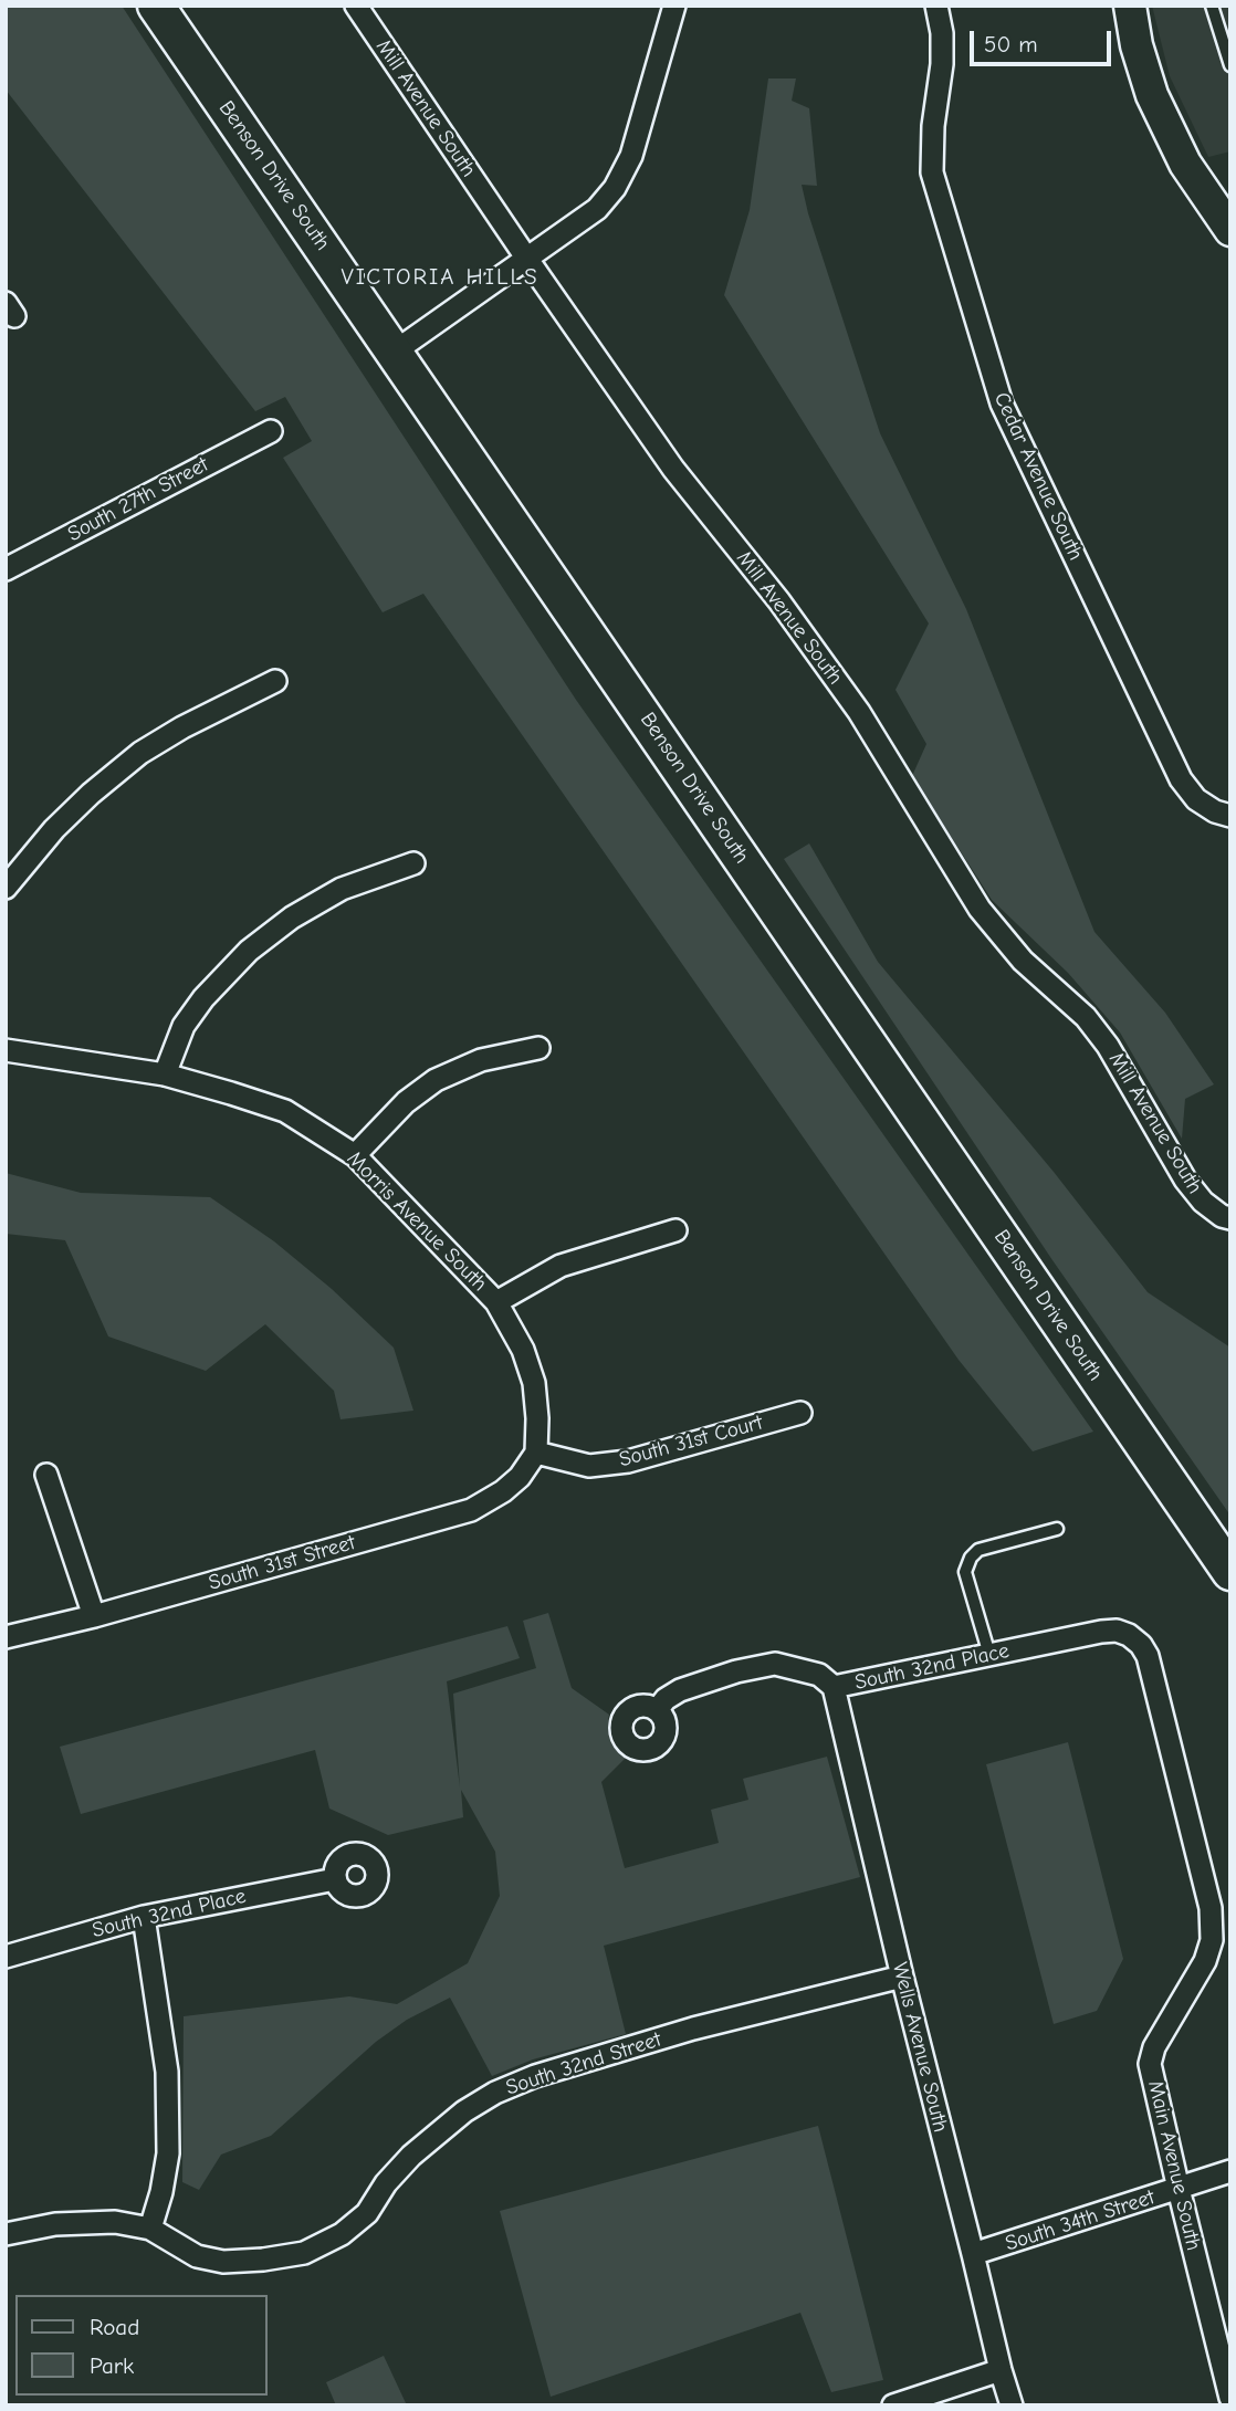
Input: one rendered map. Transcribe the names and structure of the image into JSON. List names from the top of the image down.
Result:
{
  "streets": {
    "main road": ["Benson Drive South"],
    "street": [
      "Mill Avenue South",
      "Cedar Avenue South",
      "South 27th Street",
      "Morris Avenue South",
      "South 31st Court",
      "South 31st Street",
      "South 32nd Place",
      "Wells Avenue South",
      "South 32nd Street",
      "Main Avenue South",
      "South 34th Street"
    ]
  },
  "crossings": [
    ["Morris Avenue South", "South 31st Court"],
    ["Morris Avenue South", "South 31st Street"],
    ["South 31st Court", "South 31st Street"],
    ["South 32nd Place", "Wells Avenue South"],
    ["South 32nd Place", "Main Avenue South"],
    ["Wells Avenue South", "South 32nd Street"],
    ["Wells Avenue South", "South 34th Street"],
    ["Main Avenue South", "South 34th Street"]
  ],
  "districts": ["VICTORIA HILLS"],
  "legend": ["Road", "Park"],
  "scale_bar": "50 m"
}
